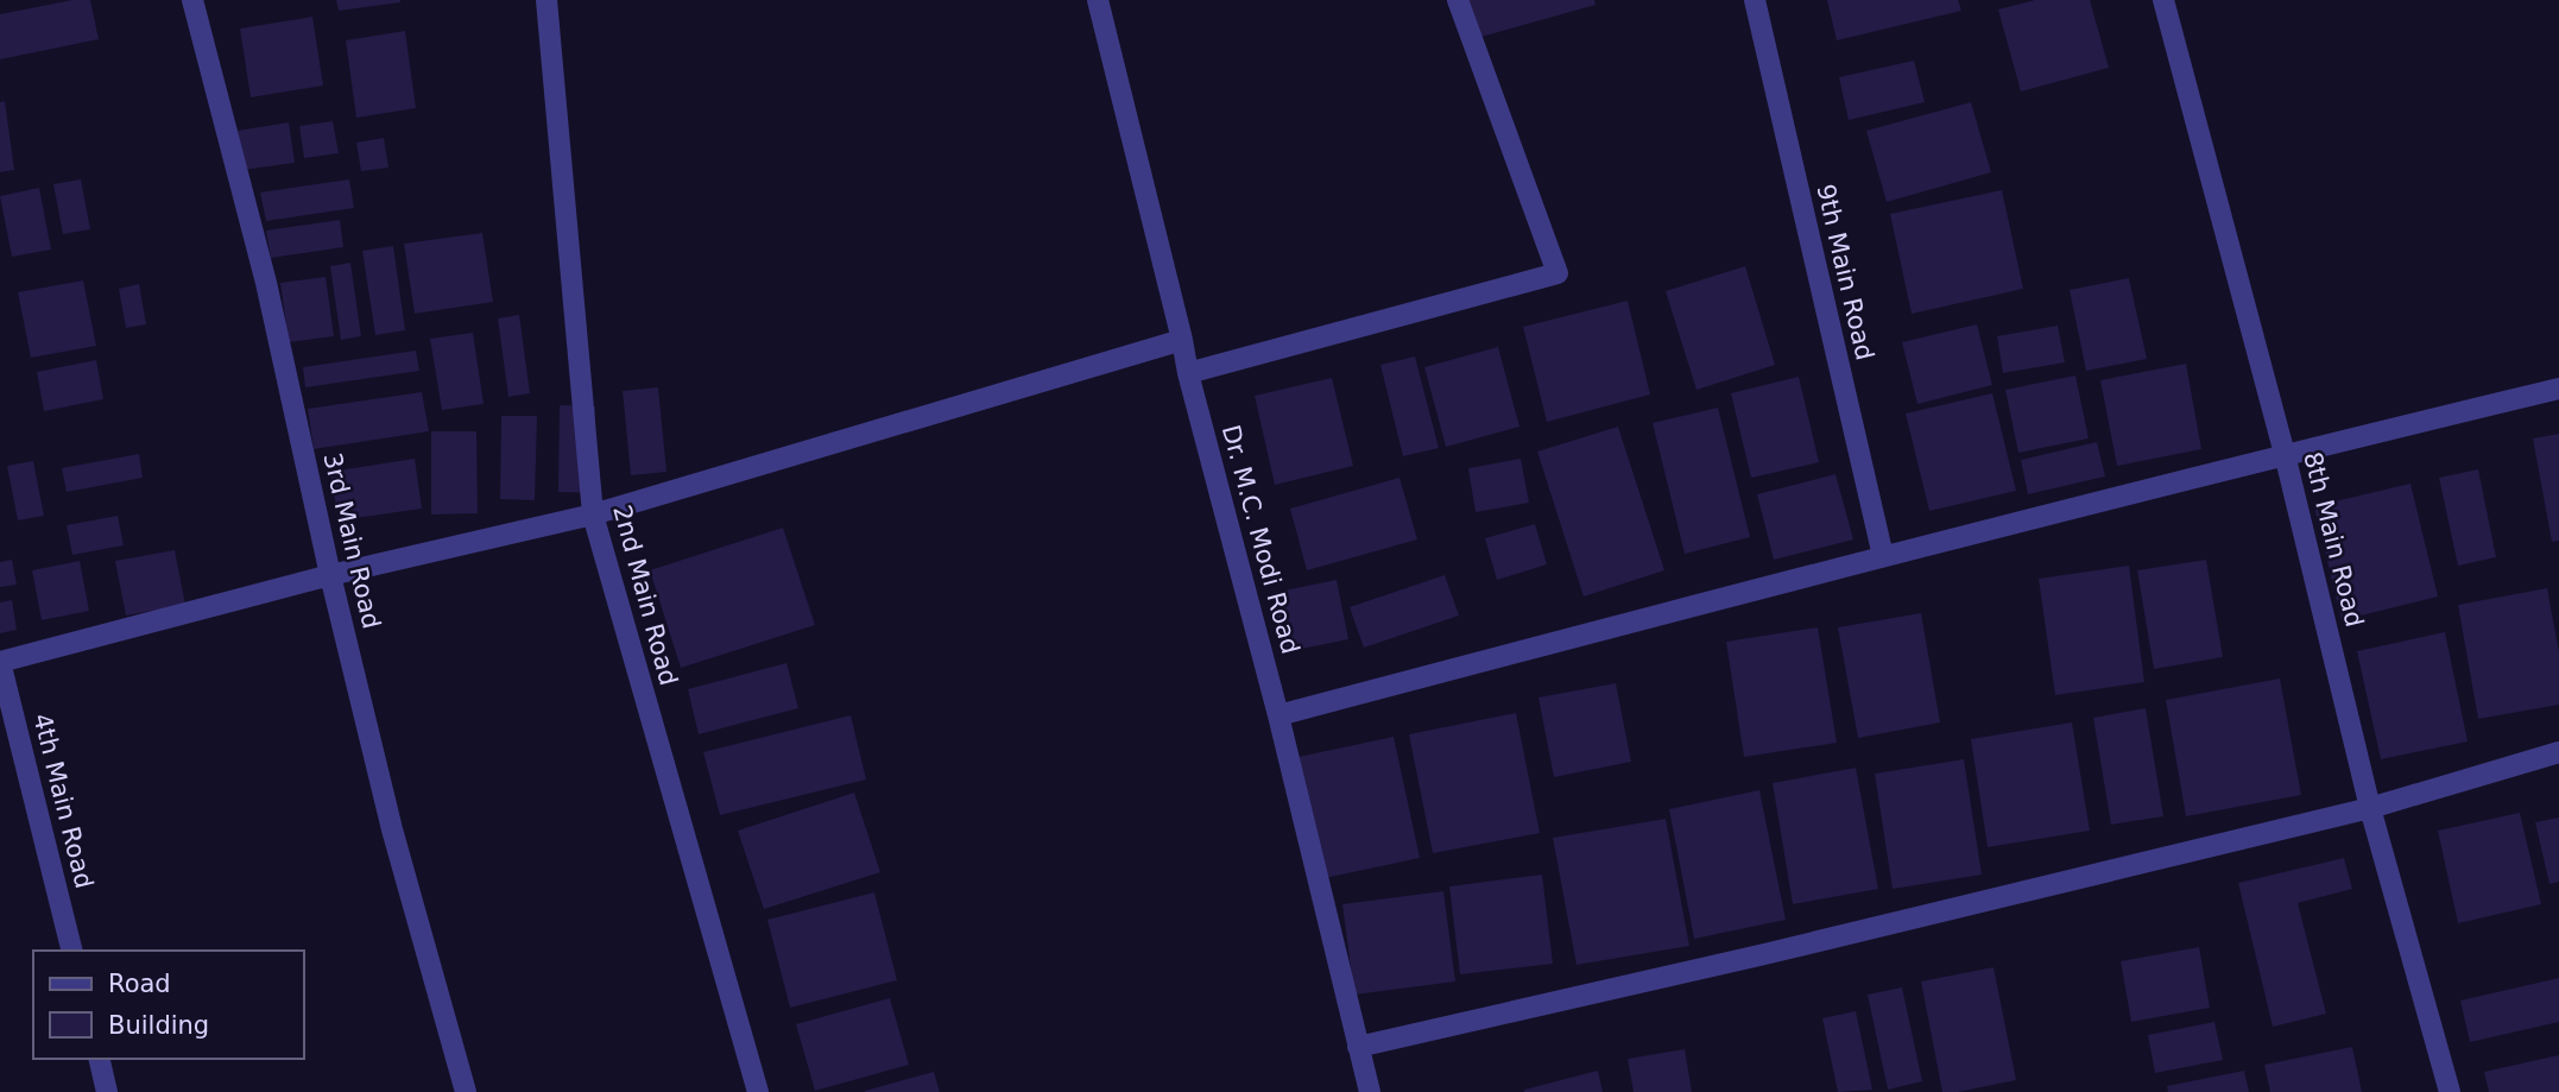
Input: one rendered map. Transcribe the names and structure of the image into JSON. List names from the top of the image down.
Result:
{
  "streets": {
    "street": [
      "9th Main Road",
      "Dr. M.C. Modi Road",
      "8th Main Road",
      "3rd Main Road",
      "2nd Main Road",
      "4th Main Road"
    ]
  },
  "legend": ["Road", "Building"]
}
